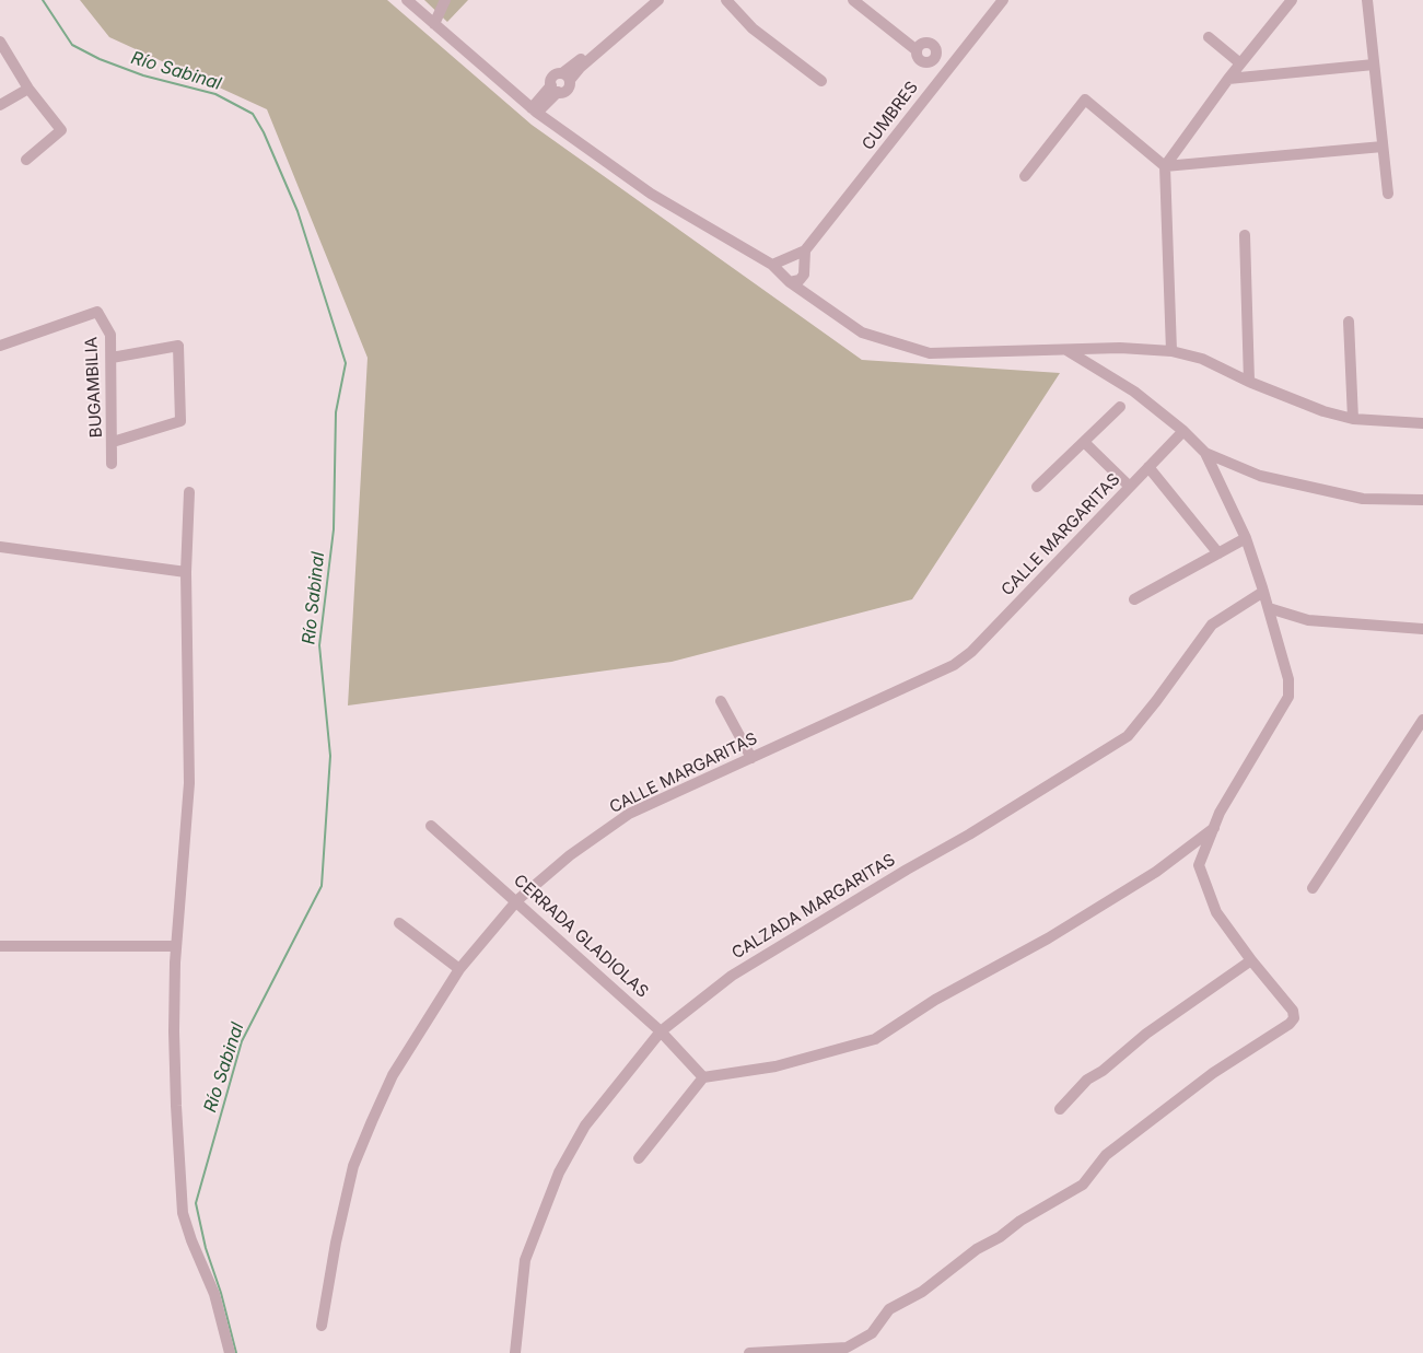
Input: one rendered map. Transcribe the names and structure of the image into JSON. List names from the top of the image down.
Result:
{
  "streets": {
    "street": [
      "CUMBRES",
      "BUGAMBILIA",
      "CALLE MARGARITAS",
      "CALZADA MARGARITAS",
      "CERRADA GLADIOLAS"
    ]
  },
  "crossings": [
    ["CALLE MARGARITAS", "CERRADA GLADIOLAS"],
    ["CALZADA MARGARITAS", "CERRADA GLADIOLAS"]
  ],
  "water": ["Río Sabinal"]
}
